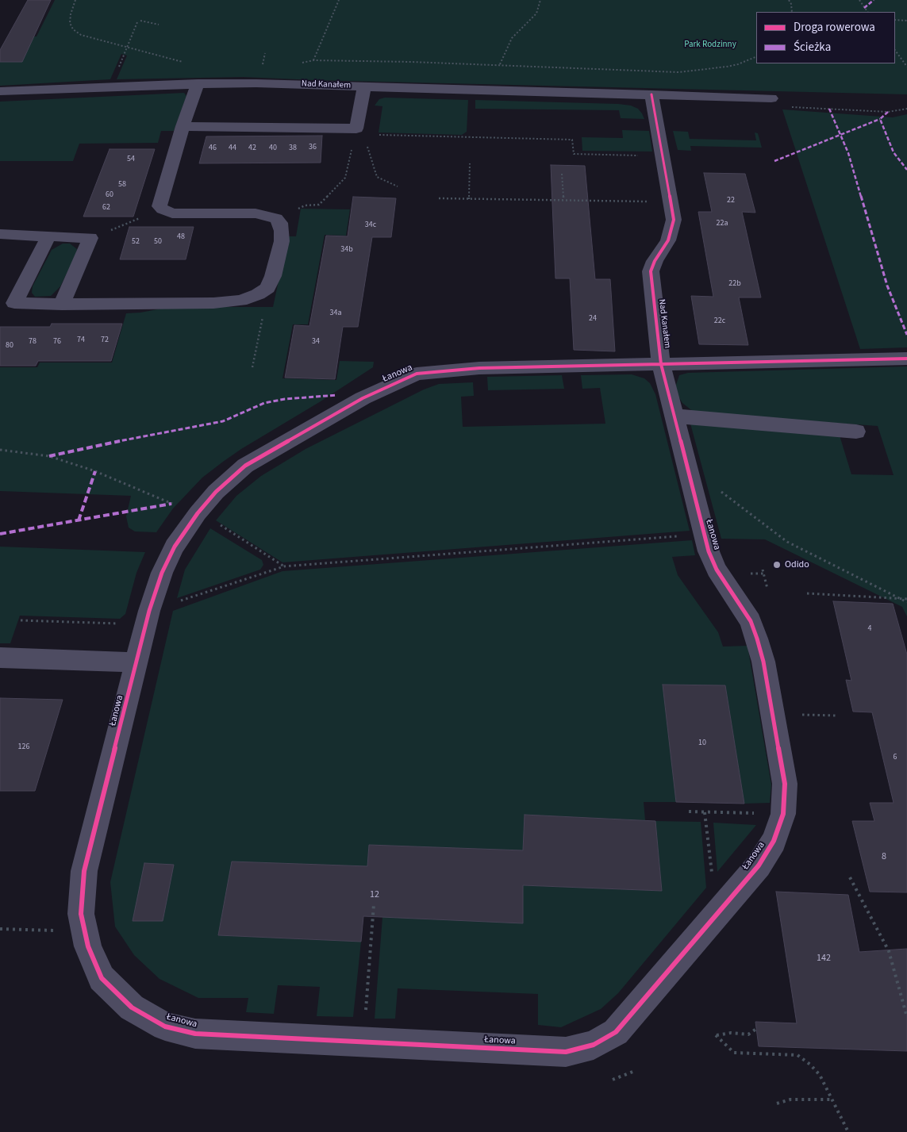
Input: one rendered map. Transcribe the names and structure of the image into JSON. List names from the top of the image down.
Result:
{
  "streets": {
    "street": ["Nad Kanałem", "Łanowa"]
  },
  "crossings": [
    ["Nad Kanałem", "Łanowa"]
  ],
  "parks": ["Park Rodzinny"],
  "places": ["Odido"],
  "house_numbers": [
    "36",
    "46",
    "44",
    "42",
    "40",
    "38",
    "54",
    "58",
    "60",
    "22",
    "62",
    "22a",
    "34c",
    "48",
    "52",
    "50",
    "34b",
    "22b",
    "34a",
    "24",
    "22c",
    "74",
    "72",
    "78",
    "76",
    "34",
    "80",
    "4",
    "10",
    "126",
    "6",
    "8",
    "12",
    "142"
  ],
  "legend": ["Droga rowerowa", "Ścieżka"]
}
